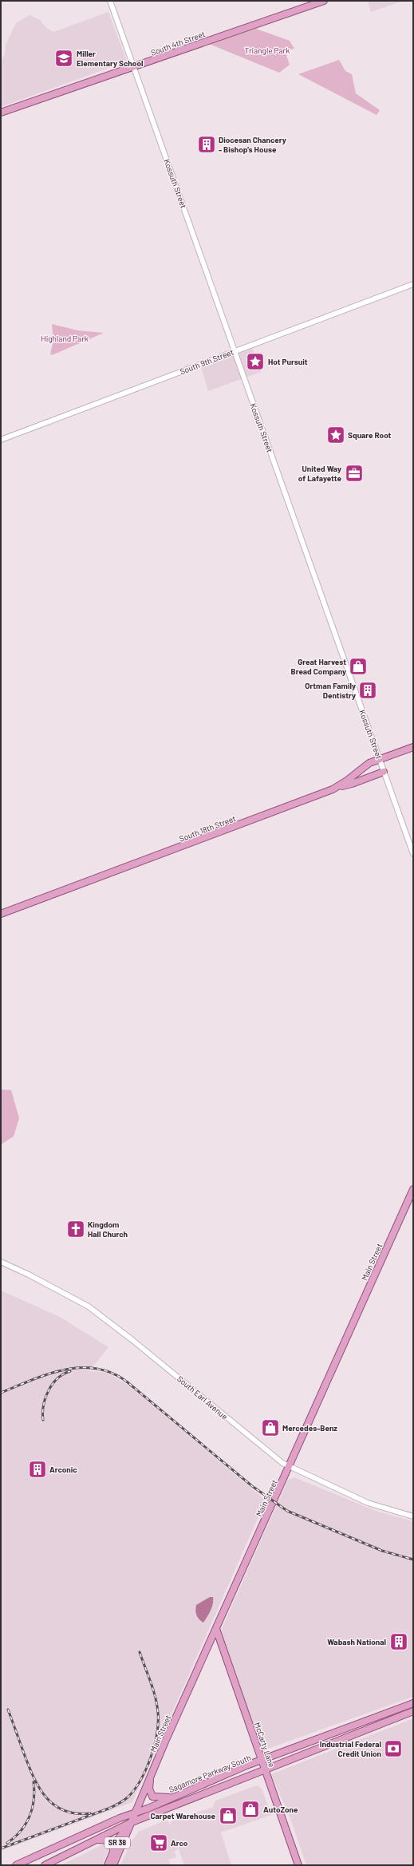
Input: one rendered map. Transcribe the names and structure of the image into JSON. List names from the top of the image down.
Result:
{
  "streets": {
    "main road": [
      "South 4th Street",
      "South 18th Street",
      "Main Street",
      "McCarty Lane",
      "Sagamore Parkway South",
      "SR 38"
    ],
    "street": ["Kossuth Street", "South 9th Street", "South Earl Avenue"]
  },
  "crossings": [
    ["South 4th Street", "Kossuth Street"],
    ["Kossuth Street", "South 9th Street"],
    ["Kossuth Street", "South 18th Street"],
    ["Main Street", "South Earl Avenue"],
    ["Main Street", "McCarty Lane"],
    ["Main Street", "Sagamore Parkway South"],
    ["Main Street", "SR 38"],
    ["McCarty Lane", "Sagamore Parkway South"],
    ["Sagamore Parkway South", "SR 38"]
  ],
  "parks": ["Triangle Park", "Highland Park"],
  "places": {
    "school or university": ["Miller Elementary School"],
    "building": [
      "Diocesan Chancery - Bishop's House",
      "Ortman Family Dentistry",
      "Arconic",
      "Wabash National"
    ],
    "place": ["Hot Pursuit", "Square Root"],
    "office": ["United Way of Lafayette"],
    "shop": [
      "Great Harvest Bread Company",
      "Mercedes-Benz",
      "AutoZone",
      "Carpet Warehouse"
    ],
    "church": ["Kingdom Hall Church"],
    "bank": ["Industrial Federal Credit Union"],
    "supermarket": ["Arco"]
  }
}
